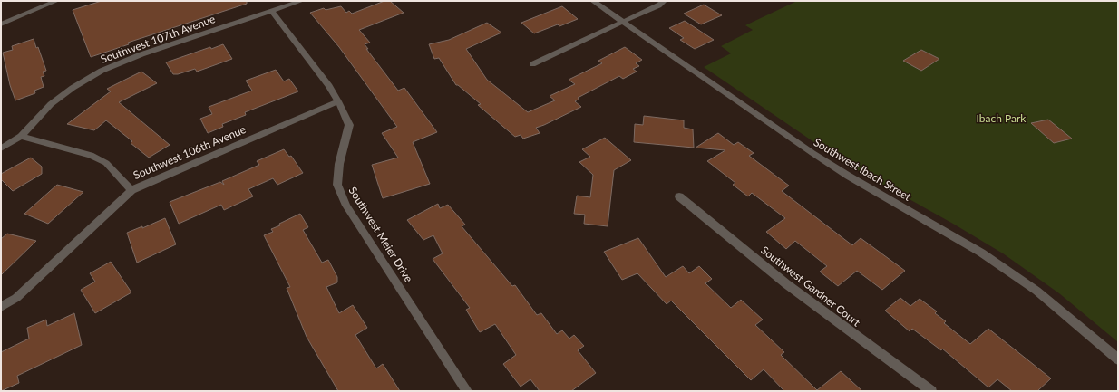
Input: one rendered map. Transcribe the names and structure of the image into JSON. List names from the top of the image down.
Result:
{
  "streets": {
    "street": [
      "Southwest 107th Avenue",
      "Southwest 106th Avenue",
      "Southwest Ibach Street",
      "Southwest Meier Drive",
      "Southwest Gardner Court"
    ]
  },
  "crossings": [
    ["Southwest 107th Avenue", "Southwest Meier Drive"],
    ["Southwest 106th Avenue", "Southwest Meier Drive"]
  ],
  "parks": ["Ibach Park"]
}
